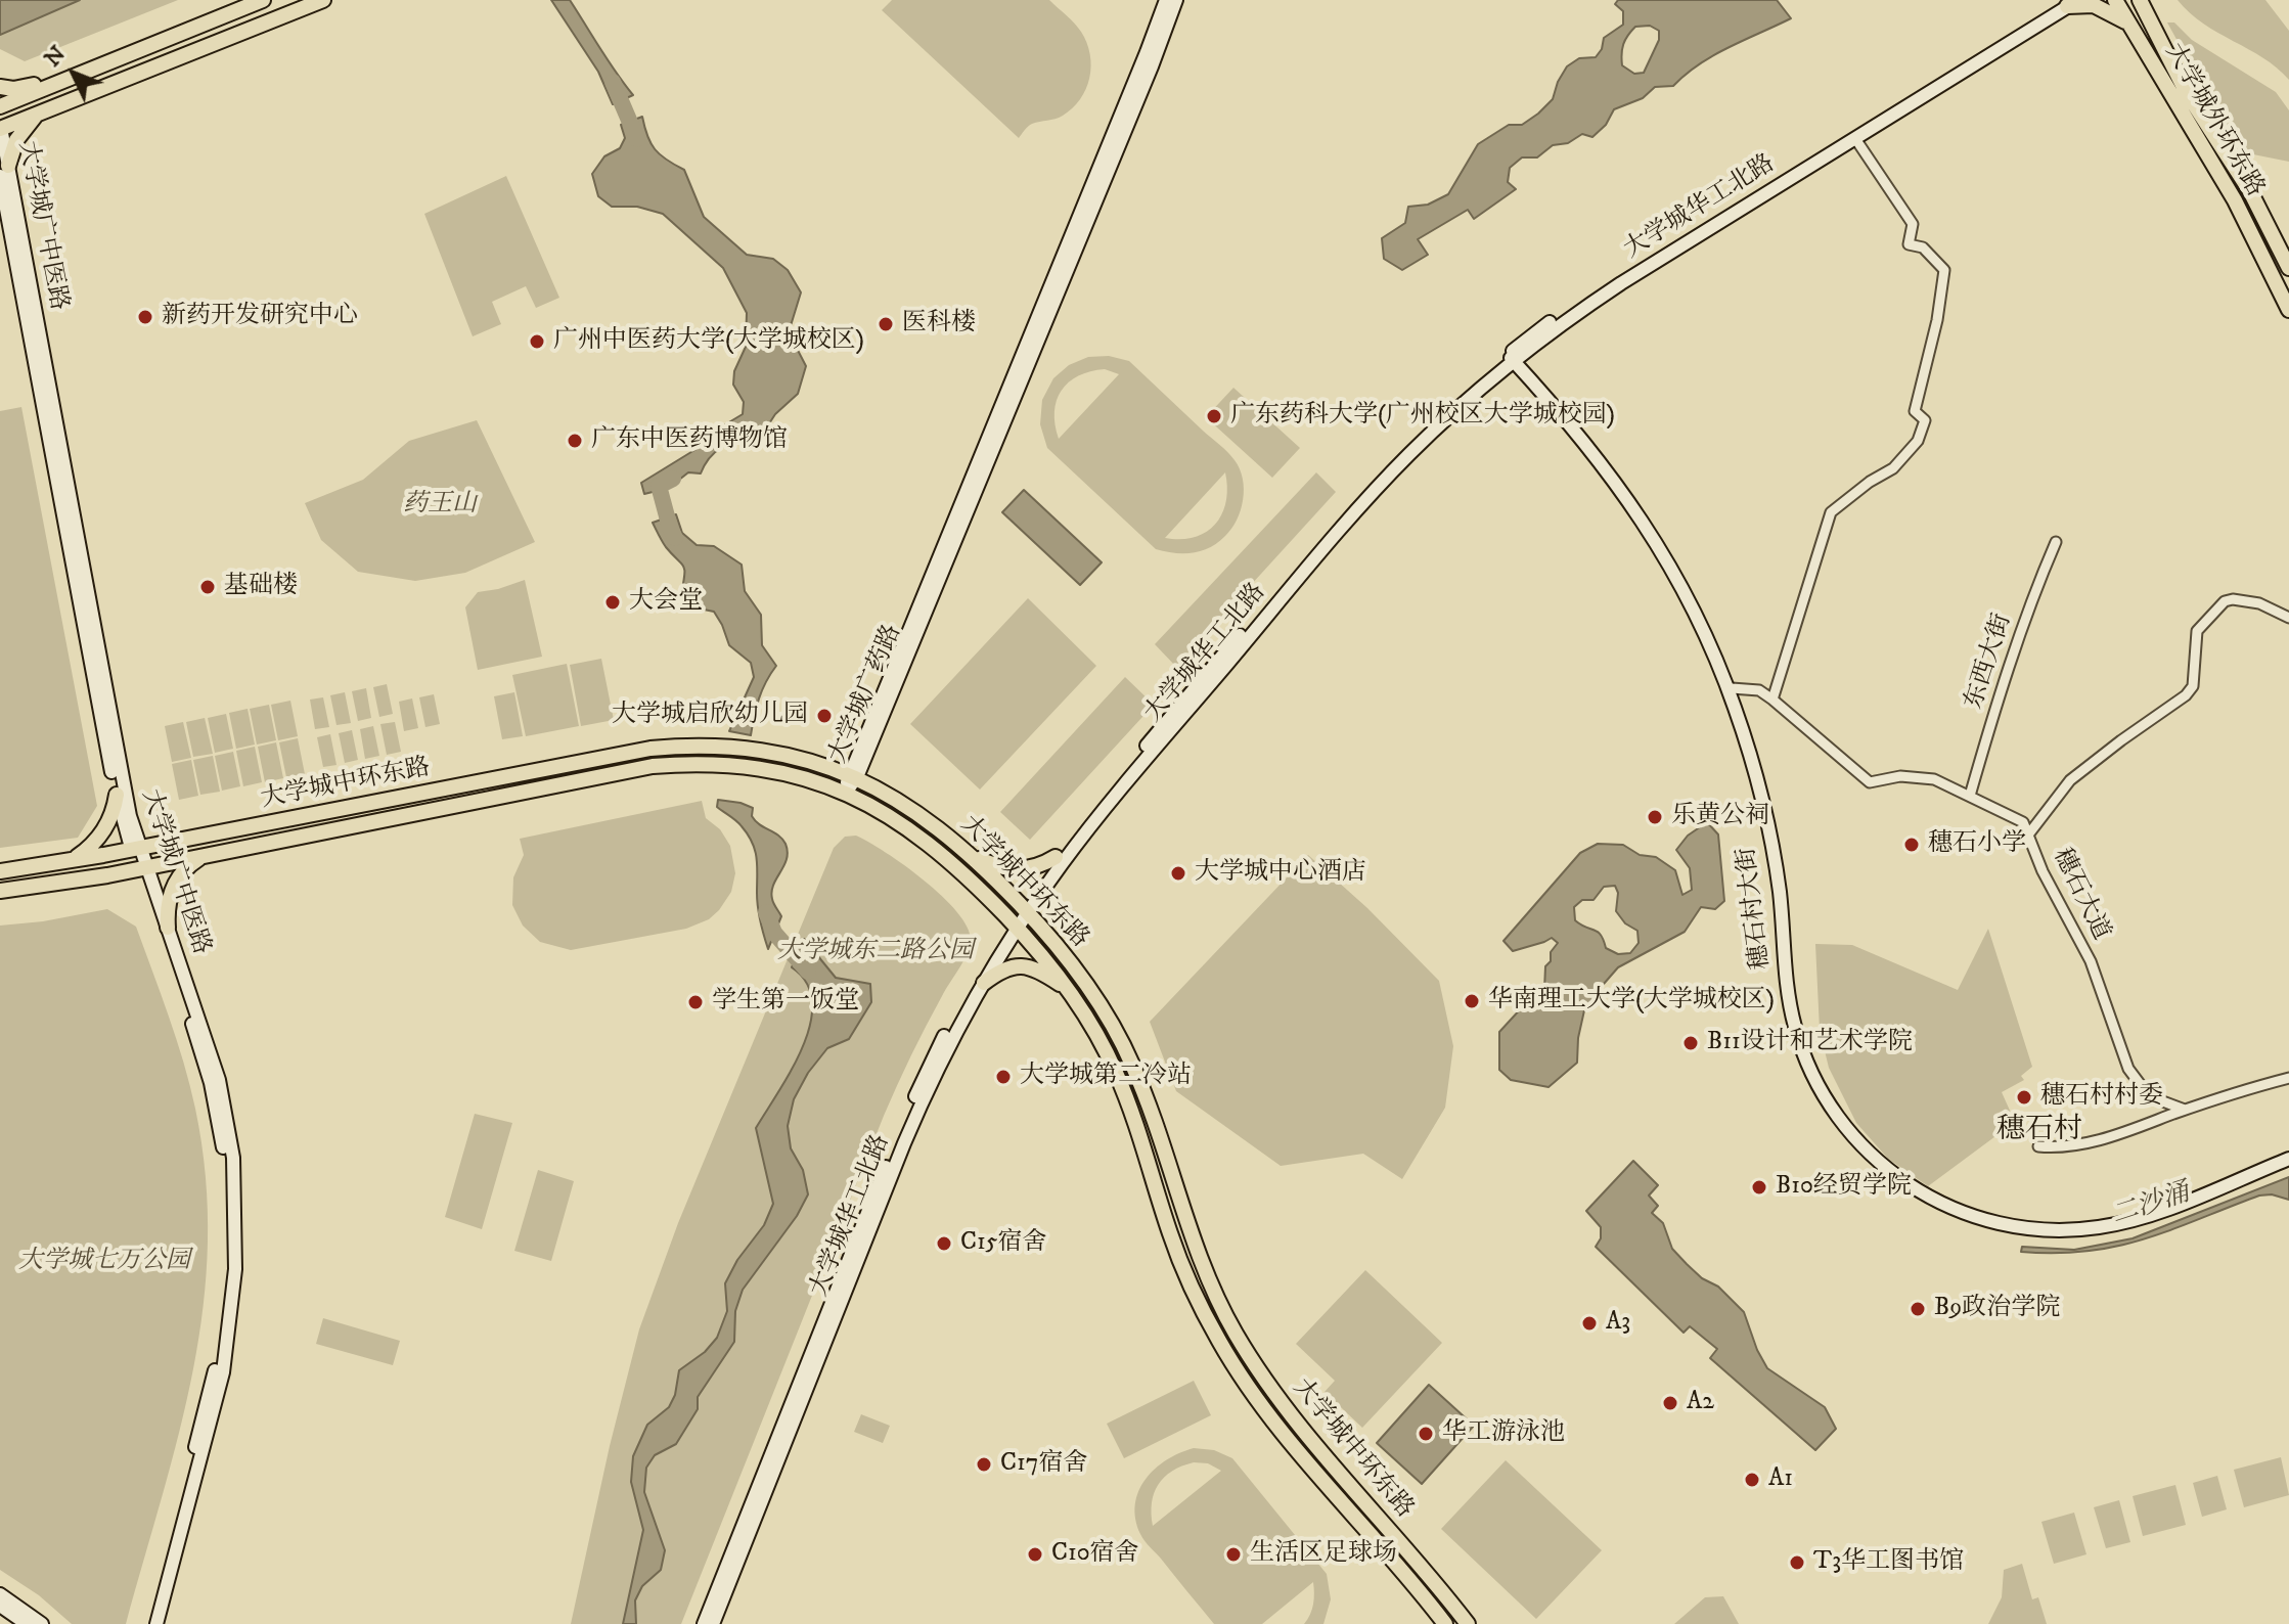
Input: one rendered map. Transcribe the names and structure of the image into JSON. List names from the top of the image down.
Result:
{
  "streets": {
    "main road": [
      "大学城外环东路",
      "大学城华工北路",
      "大学城广中医路",
      "大学城广药路",
      "大学城中环东路",
      "穗石村大街"
    ],
    "street": ["东西大街", "穗石大道"]
  },
  "crossings": [
    ["大学城华工北路", "大学城中环东路"],
    ["大学城华工北路", "穗石村大街"],
    ["大学城广中医路", "大学城中环东路"],
    ["大学城广药路", "大学城中环东路"]
  ],
  "districts": ["穗石村"],
  "water": ["二沙涌"],
  "parks": ["药王山", "大学城东二路公园", "大学城七万公园"],
  "places": [
    "新药开发研究中心",
    "医科楼",
    "广州中医药大学(大学城校区)",
    "广东药科大学(广州校区大学城校园)",
    "广东中医药博物馆",
    "基础楼",
    "大会堂",
    "大学城启欣幼儿园",
    "乐黄公祠",
    "穗石小学",
    "大学城中心酒店",
    "华南理工大学(大学城校区)",
    "学生第一饭堂",
    "B11设计和艺术学院",
    "大学城第二冷站",
    "穗石村村委",
    "B10经贸学院",
    "C15宿舍",
    "B9政治学院",
    "A3",
    "A2",
    "华工游泳池",
    "C17宿舍",
    "A1",
    "C10宿舍",
    "生活区足球场",
    "T3华工图书馆"
  ],
  "north": "top left"
}
